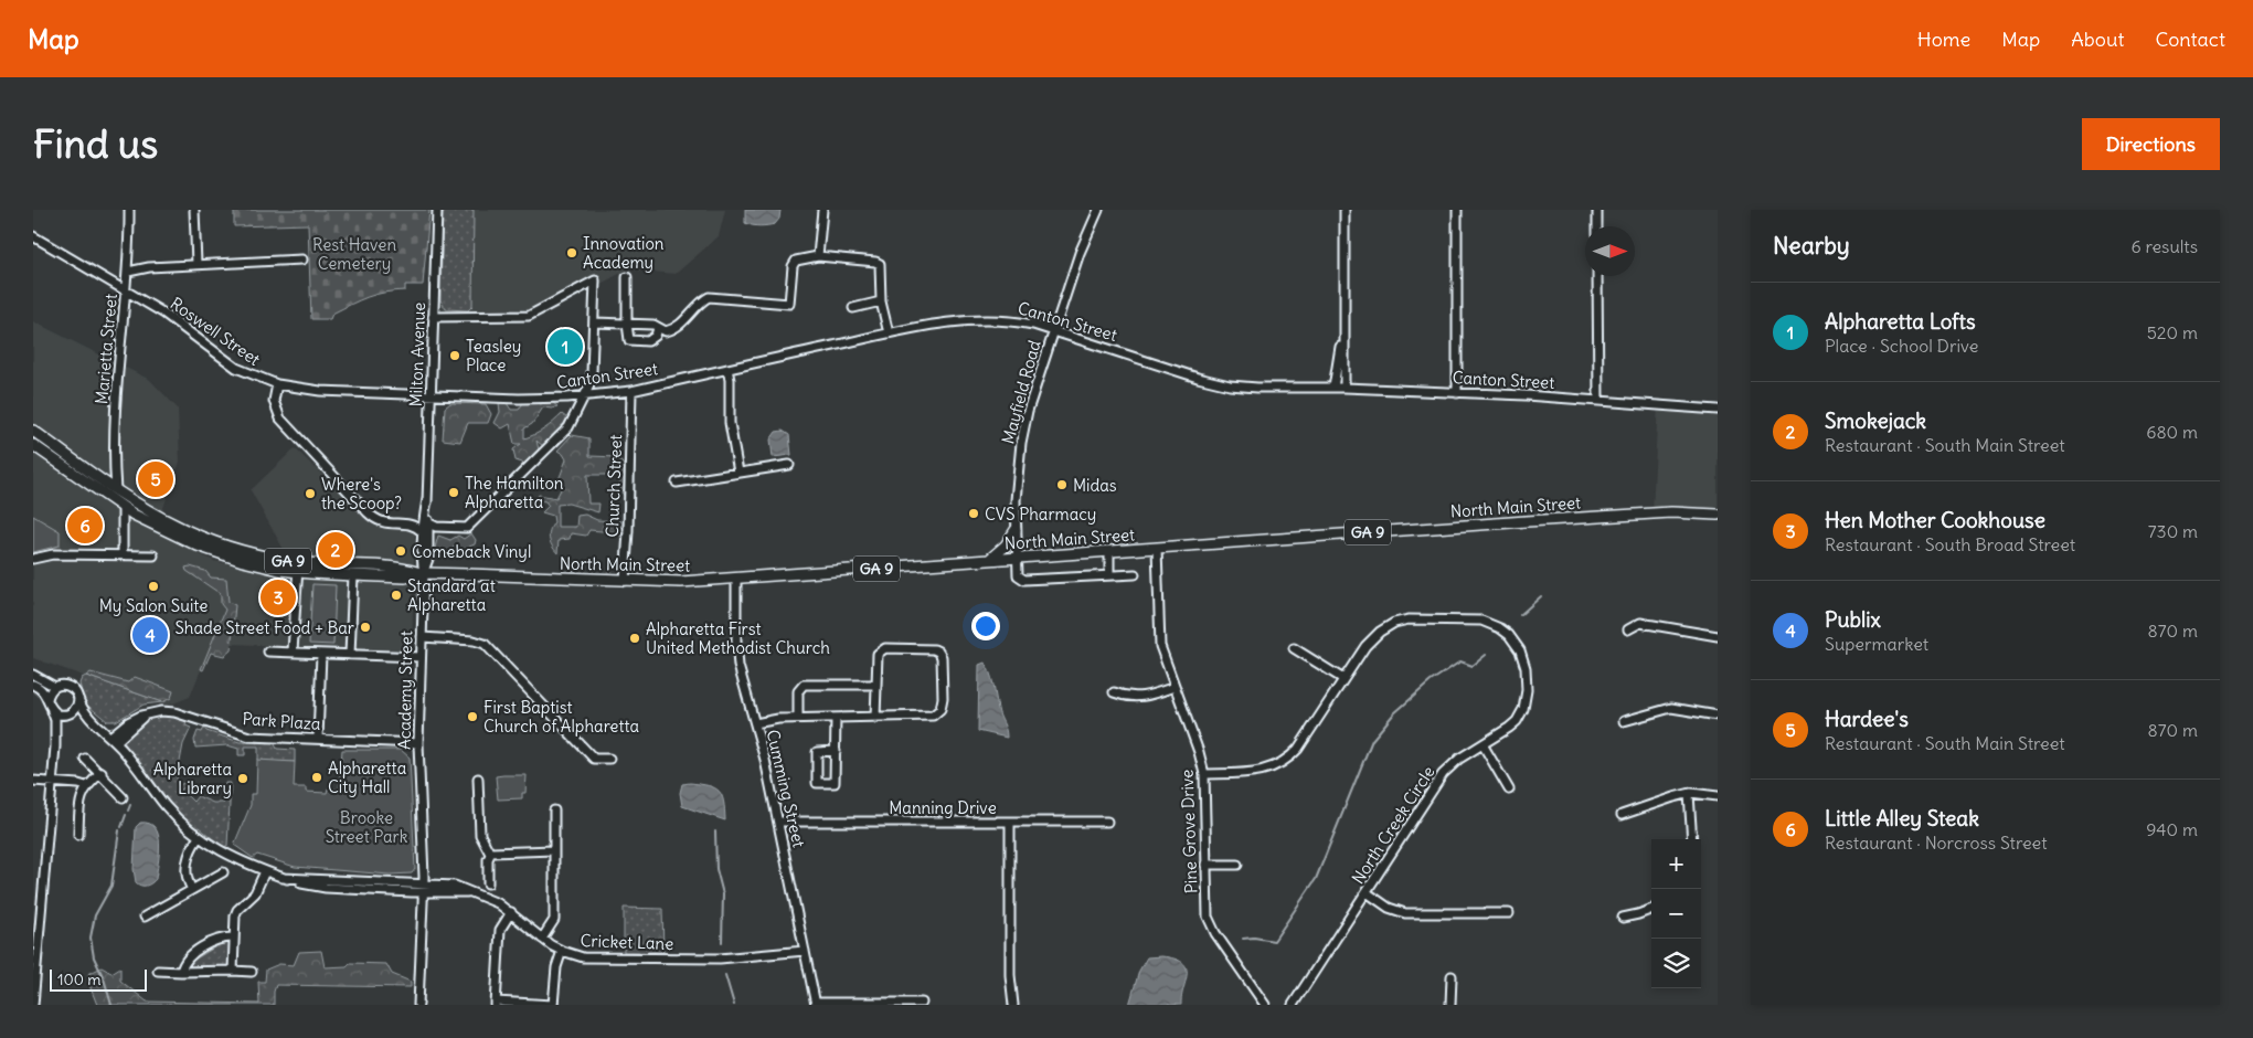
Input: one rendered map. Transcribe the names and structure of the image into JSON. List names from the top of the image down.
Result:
{
  "streets": {
    "main road": ["North Main Street", "GA 9"],
    "street": [
      "Canton Street",
      "Roswell Street",
      "Marietta Street",
      "Milton Avenue",
      "Mayfield Road",
      "Church Street",
      "Academy Street",
      "Park Plaza",
      "Cumming Street",
      "Manning Drive",
      "North Creek Circle",
      "Pine Grove Drive",
      "Cricket Lane"
    ]
  },
  "crossings": [
    ["Canton Street", "Roswell Street"],
    ["Canton Street", "Milton Avenue"],
    ["Canton Street", "Mayfield Road"],
    ["Canton Street", "Church Street"],
    ["Roswell Street", "Marietta Street"],
    ["Roswell Street", "Milton Avenue"],
    ["Marietta Street", "GA 9"],
    ["Milton Avenue", "North Main Street"],
    ["Milton Avenue", "GA 9"],
    ["Milton Avenue", "Academy Street"],
    ["Mayfield Road", "North Main Street"],
    ["Church Street", "North Main Street"],
    ["North Main Street", "GA 9"],
    ["North Main Street", "Academy Street"],
    ["North Main Street", "Cumming Street"],
    ["North Main Street", "Pine Grove Drive"],
    ["GA 9", "Academy Street"],
    ["Academy Street", "Park Plaza"],
    ["Academy Street", "Cricket Lane"],
    ["Cumming Street", "Manning Drive"],
    ["Cumming Street", "Cricket Lane"],
    ["North Creek Circle", "Pine Grove Drive"]
  ],
  "parks": ["Rest Haven Cemetery", "Brooke Street Park"],
  "places": [
    "Innovation Academy",
    "Teasley Place",
    "Midas",
    "The Hamilton Alpharetta",
    "Where's the Scoop?",
    "CVS Pharmacy",
    "Comeback Vinyl",
    "My Salon Suite",
    "Standard at Alpharetta",
    "Shade Street Food + Bar",
    "Alpharetta First United Methodist Church",
    "First Baptist Church of Alpharetta",
    "Alpharetta City Hall",
    "Alpharetta Library"
  ],
  "scale_bar": "100 m",
  "north": "right",
  "page": {
    "header": "Map",
    "nav": [
      "Home",
      "Map",
      "About",
      "Contact"
    ],
    "buttons": "Directions",
    "title": "Find us",
    "heading": ["Nearby", "6 results"],
    "list": [
      {
        "mark": "1",
        "name": "Alpharetta Lofts",
        "note": "Place · School Drive",
        "value": "520 m"
      },
      {
        "mark": "2",
        "name": "Smokejack",
        "note": "Restaurant · South Main Street",
        "value": "680 m"
      },
      {
        "mark": "3",
        "name": "Hen Mother Cookhouse",
        "note": "Restaurant · South Broad Street",
        "value": "730 m"
      },
      {
        "mark": "4",
        "name": "Publix",
        "note": "Supermarket",
        "value": "870 m"
      },
      {
        "mark": "5",
        "name": "Hardee's",
        "note": "Restaurant · South Main Street",
        "value": "870 m"
      },
      {
        "mark": "6",
        "name": "Little Alley Steak",
        "note": "Restaurant · Norcross Street",
        "value": "940 m"
      }
    ],
    "pins": [
      "1",
      "5",
      "6",
      "2",
      "3",
      "4"
    ],
    "map_buttons": ["+", "−"],
    "scale": "100 m"
  }
}
